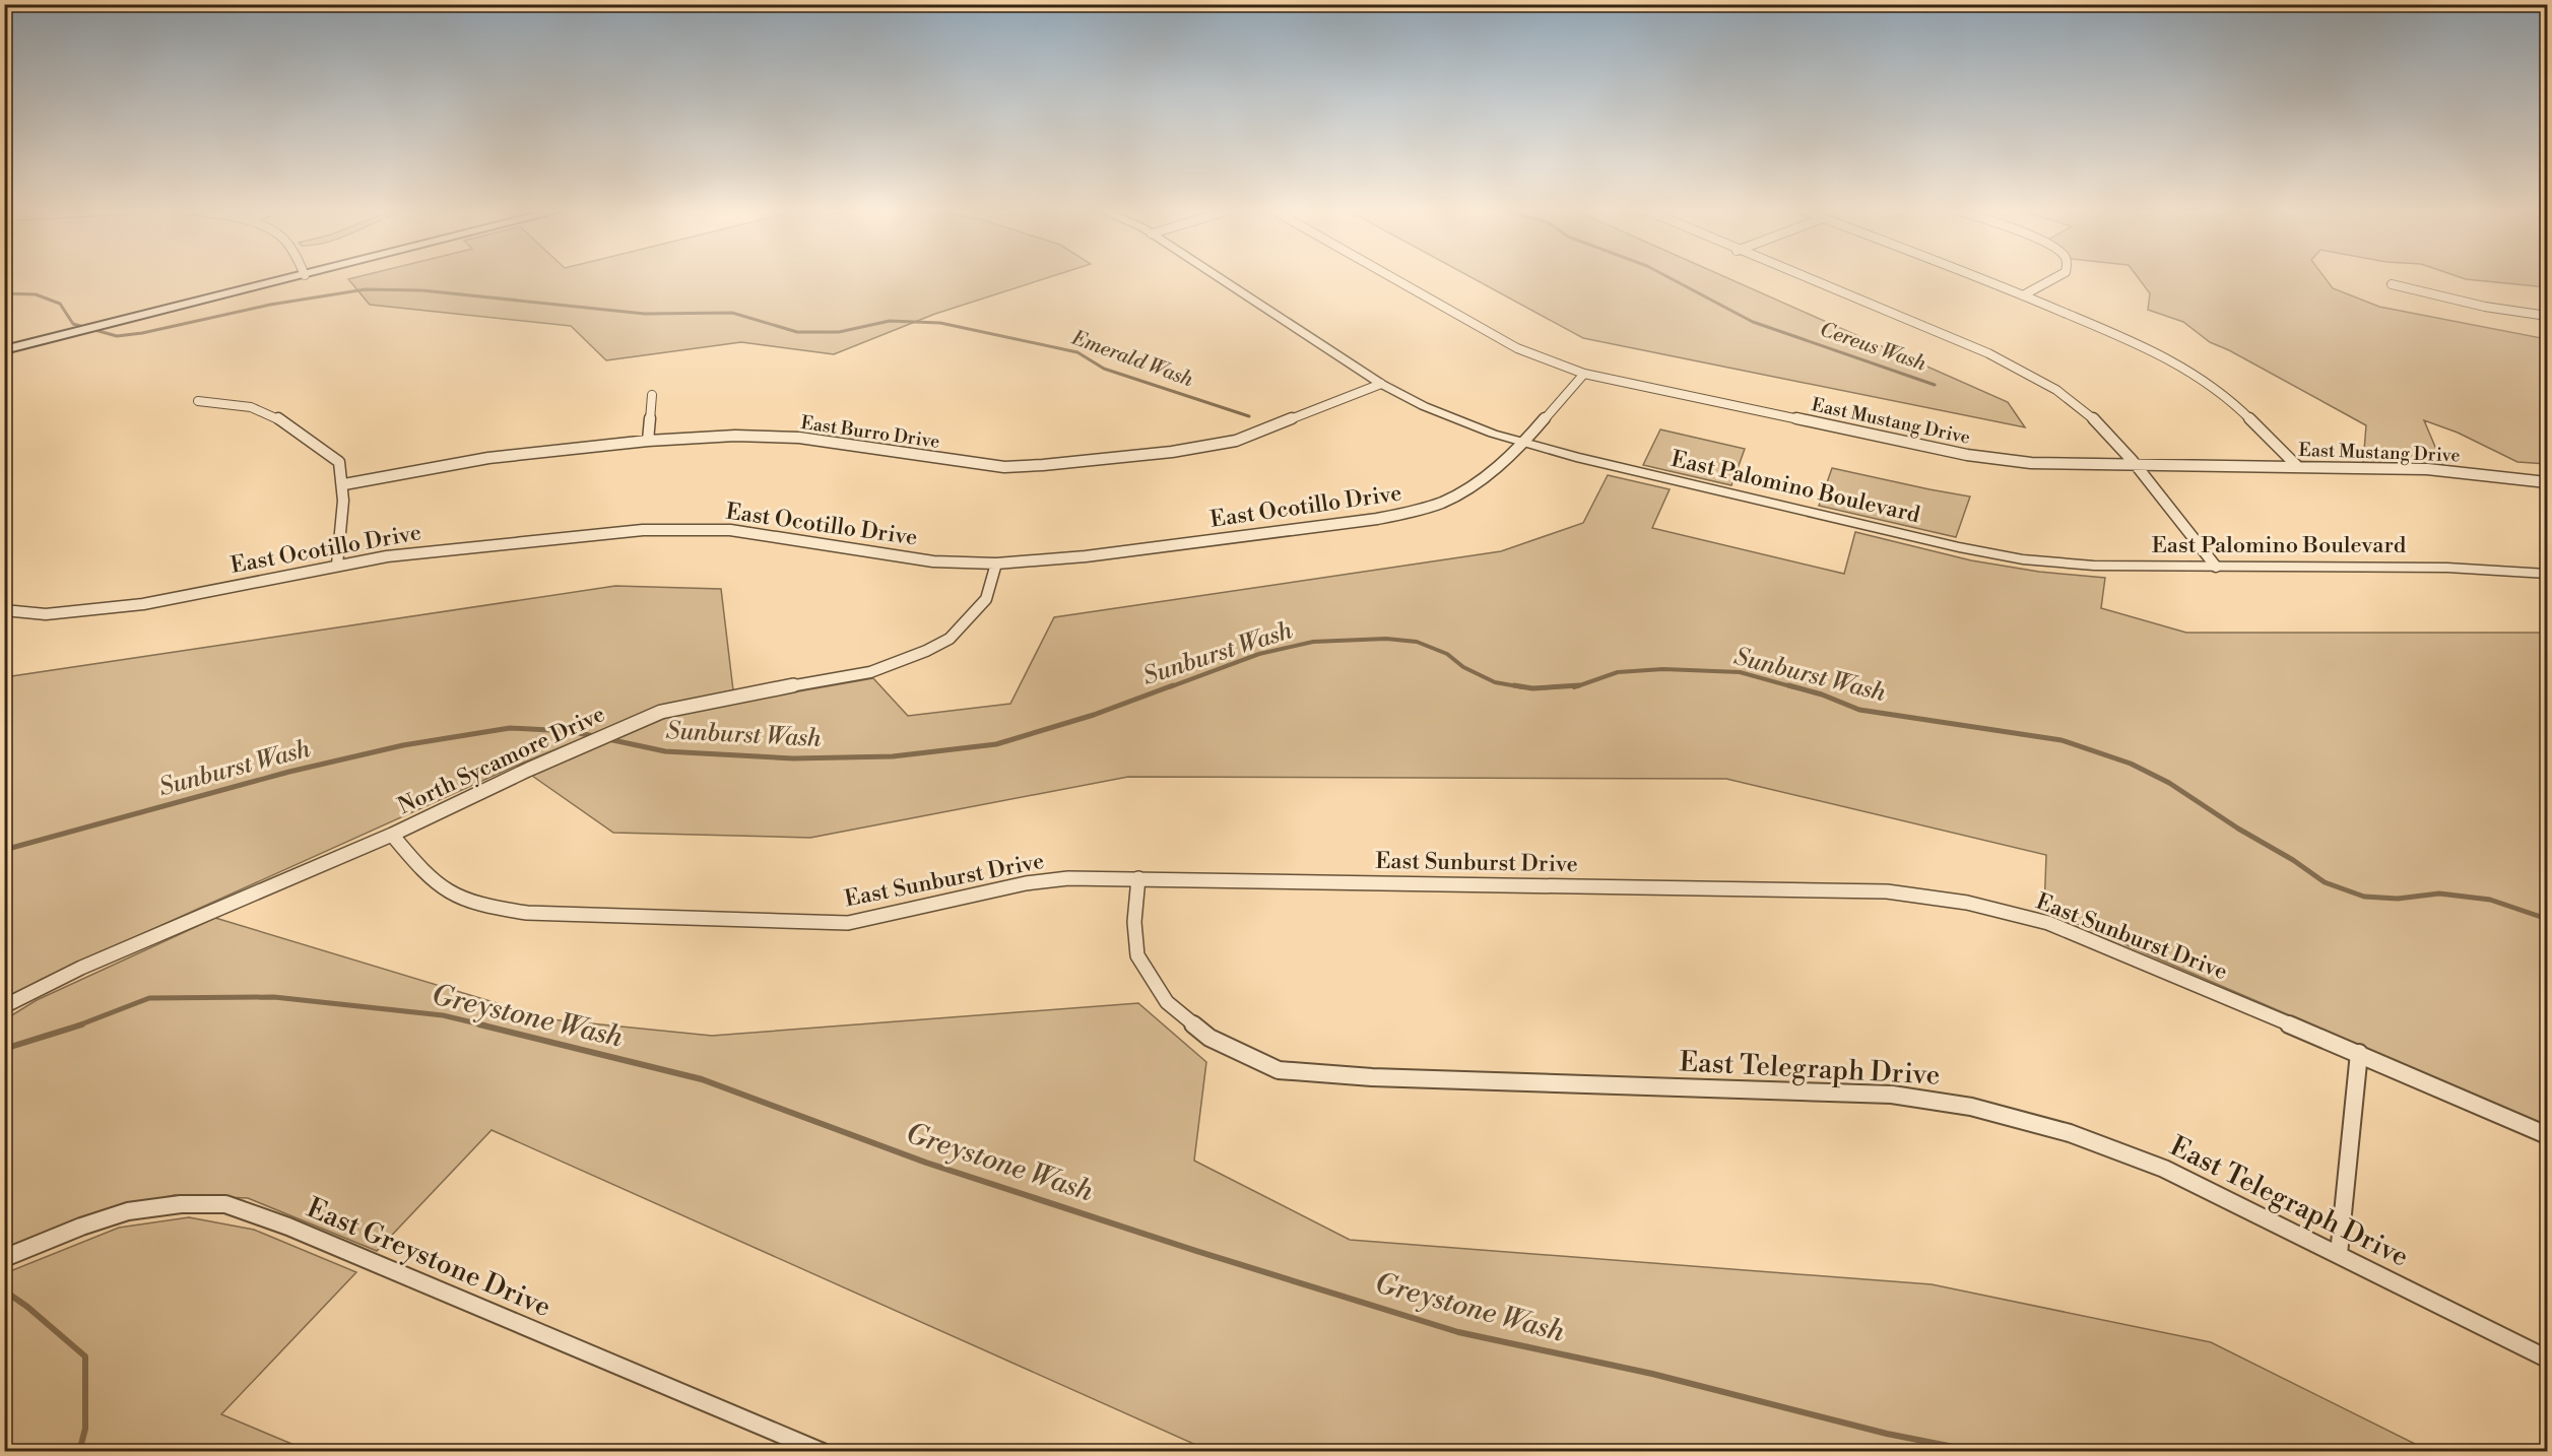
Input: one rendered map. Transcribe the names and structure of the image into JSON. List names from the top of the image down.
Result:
{
  "streets": {
    "street": [
      "East Mustang Drive",
      "East Burro Drive",
      "East Palomino Boulevard",
      "East Ocotillo Drive",
      "North Sycamore Drive",
      "East Sunburst Drive",
      "East Telegraph Drive",
      "East Greystone Drive"
    ]
  },
  "crossings": [
    ["East Mustang Drive", "East Ocotillo Drive"],
    ["East Burro Drive", "East Palomino Boulevard"],
    ["East Palomino Boulevard", "East Ocotillo Drive"],
    ["East Ocotillo Drive", "North Sycamore Drive"],
    ["North Sycamore Drive", "East Sunburst Drive"],
    ["East Sunburst Drive", "East Telegraph Drive"]
  ],
  "water": [
    "Cereus Wash",
    "Emerald Wash",
    "Sunburst Wash",
    "Greystone Wash"
  ]
}
